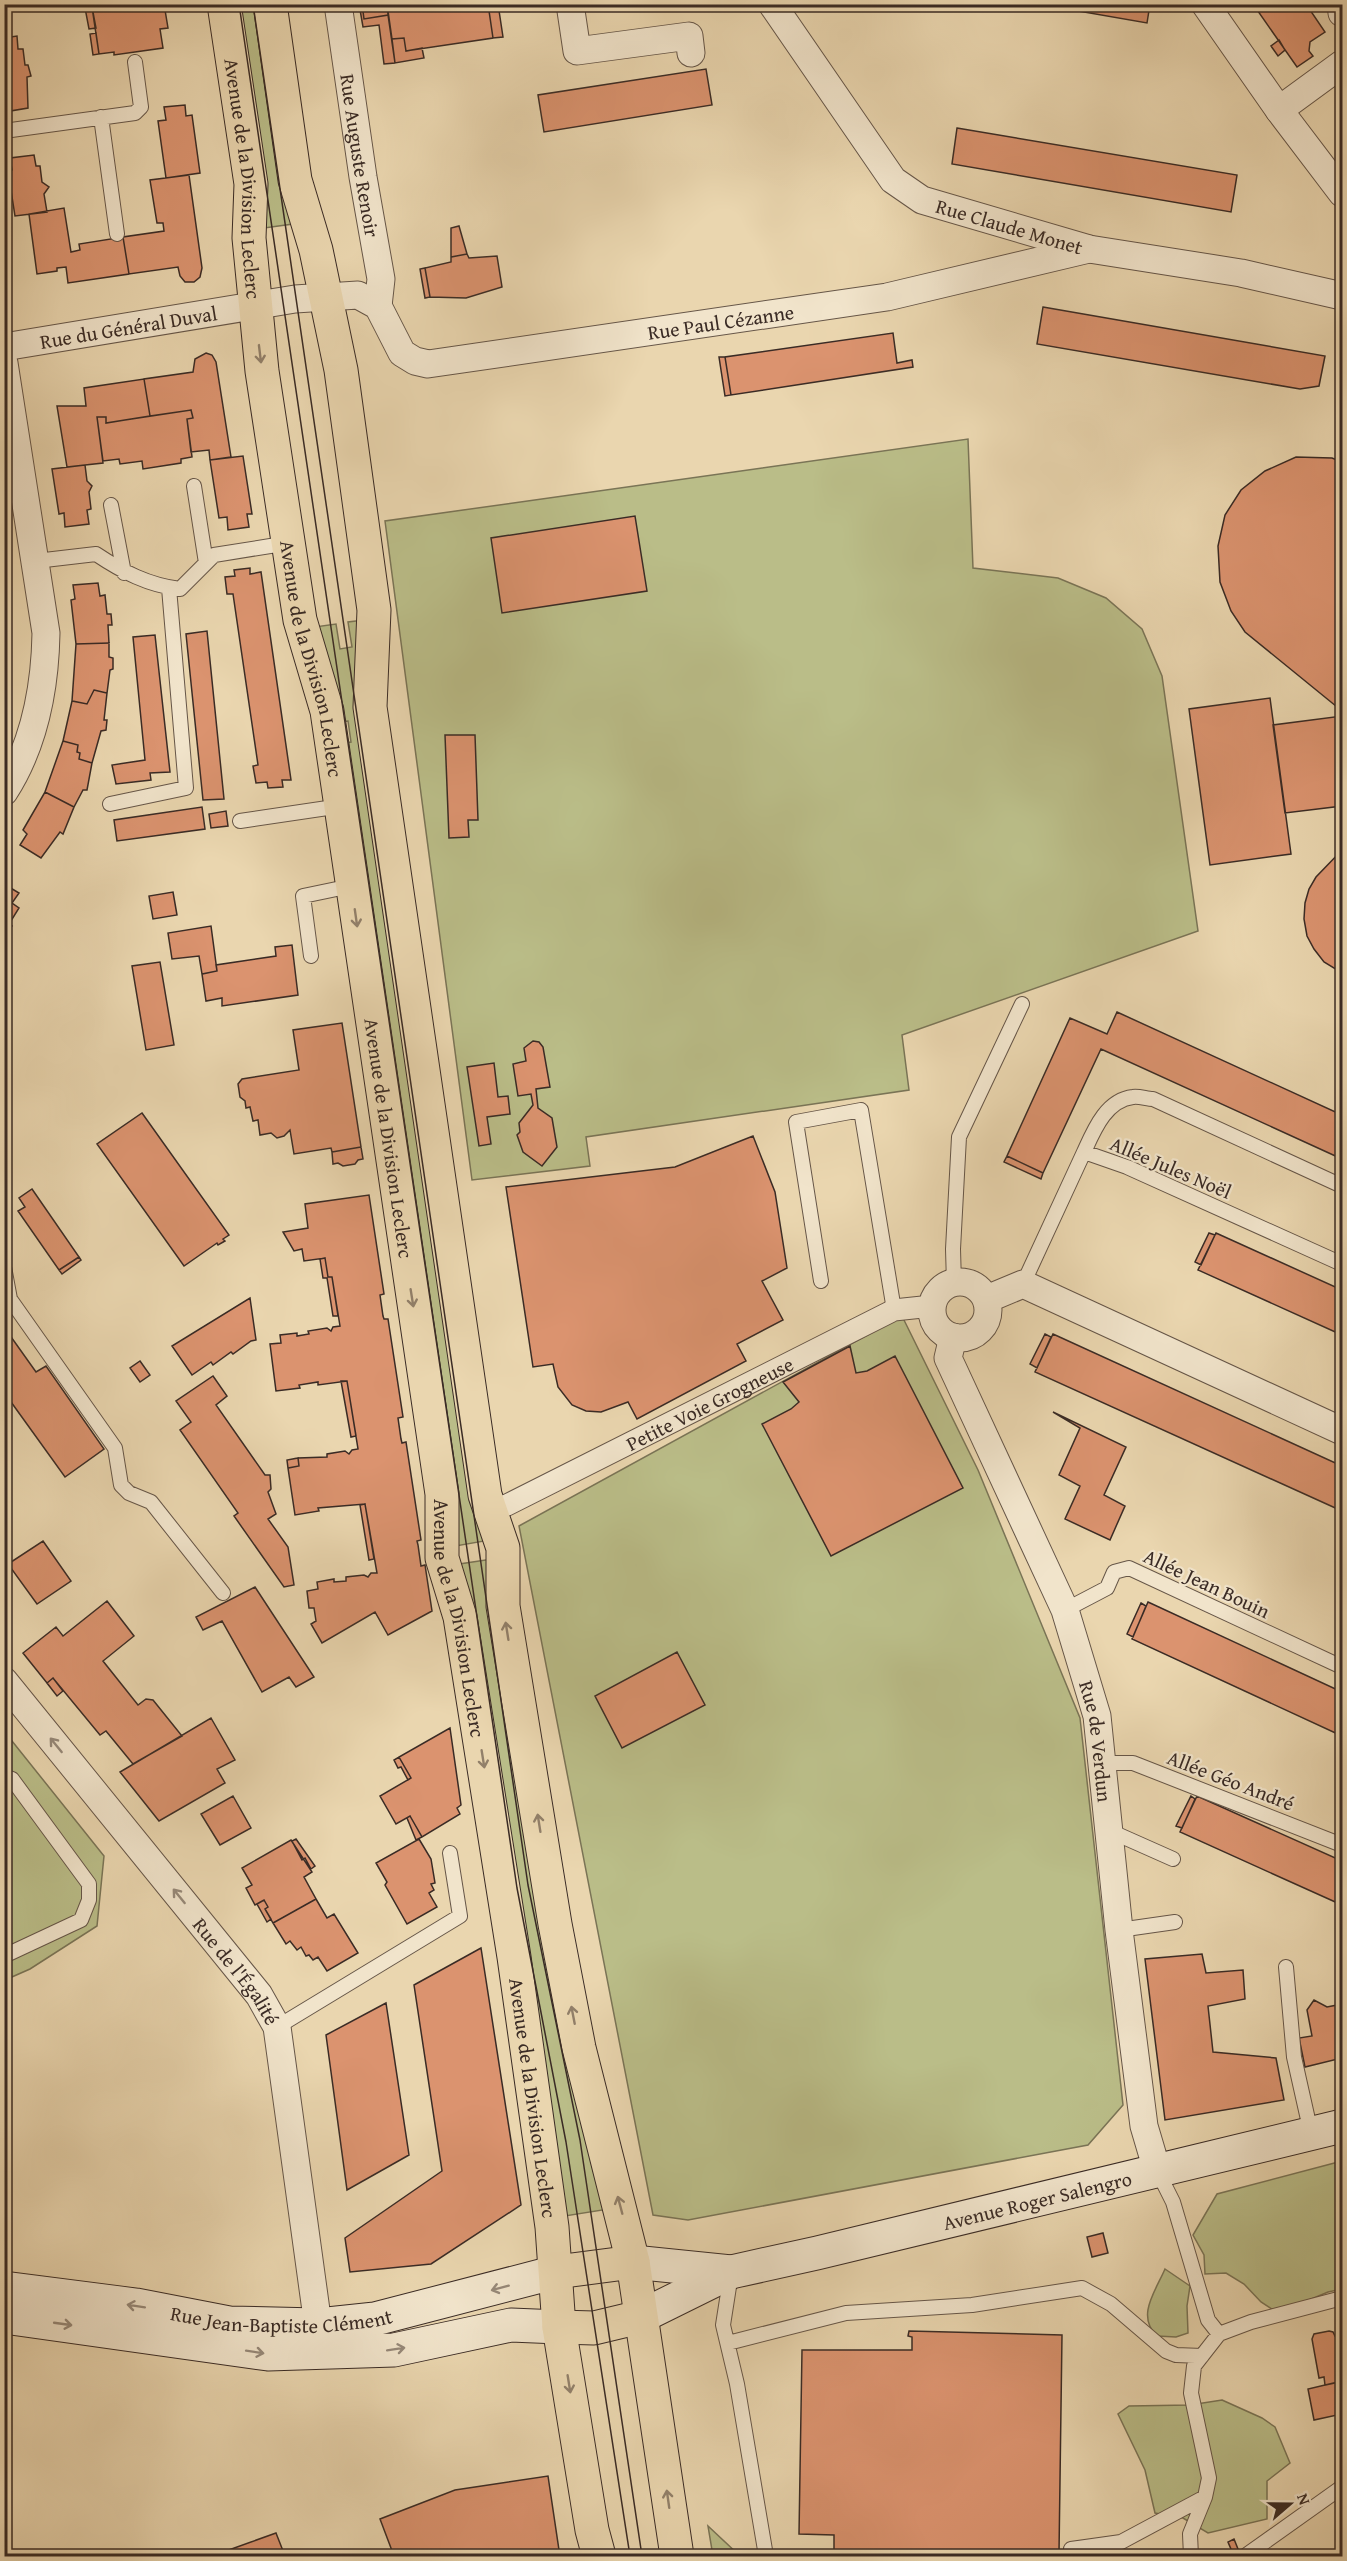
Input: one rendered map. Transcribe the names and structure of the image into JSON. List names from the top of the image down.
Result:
{
  "streets": {
    "main road": ["Avenue de la Division Leclerc", "Avenue Roger Salengro", "Rue Jean-Baptiste Clément"],
    "street": [
      "Rue Auguste Renoir",
      "Rue Claude Monet",
      "Rue Paul Cézanne",
      "Rue du Général Duval",
      "Petite Voie Grogneuse",
      "Rue de Verdun",
      "Rue de l'Égalité"
    ],
    "lane": ["Allée Jules Noël", "Allée Jean Bouin", "Allée Géo André"]
  },
  "crossings": [
    ["Rue Auguste Renoir", "Rue Paul Cézanne"],
    ["Rue Auguste Renoir", "Rue du Général Duval"],
    ["Avenue de la Division Leclerc", "Rue du Général Duval"],
    ["Avenue de la Division Leclerc", "Rue Jean-Baptiste Clément"],
    ["Rue Claude Monet", "Rue Paul Cézanne"],
    ["Rue Paul Cézanne", "Rue du Général Duval"],
    ["Petite Voie Grogneuse", "Rue de Verdun"],
    ["Allée Jean Bouin", "Rue de Verdun"],
    ["Rue de Verdun", "Allée Géo André"],
    ["Rue de Verdun", "Avenue Roger Salengro"],
    ["Rue de l'Égalité", "Rue Jean-Baptiste Clément"]
  ],
  "one_way": ["Rue de l'Égalité"],
  "north": "right"
}
